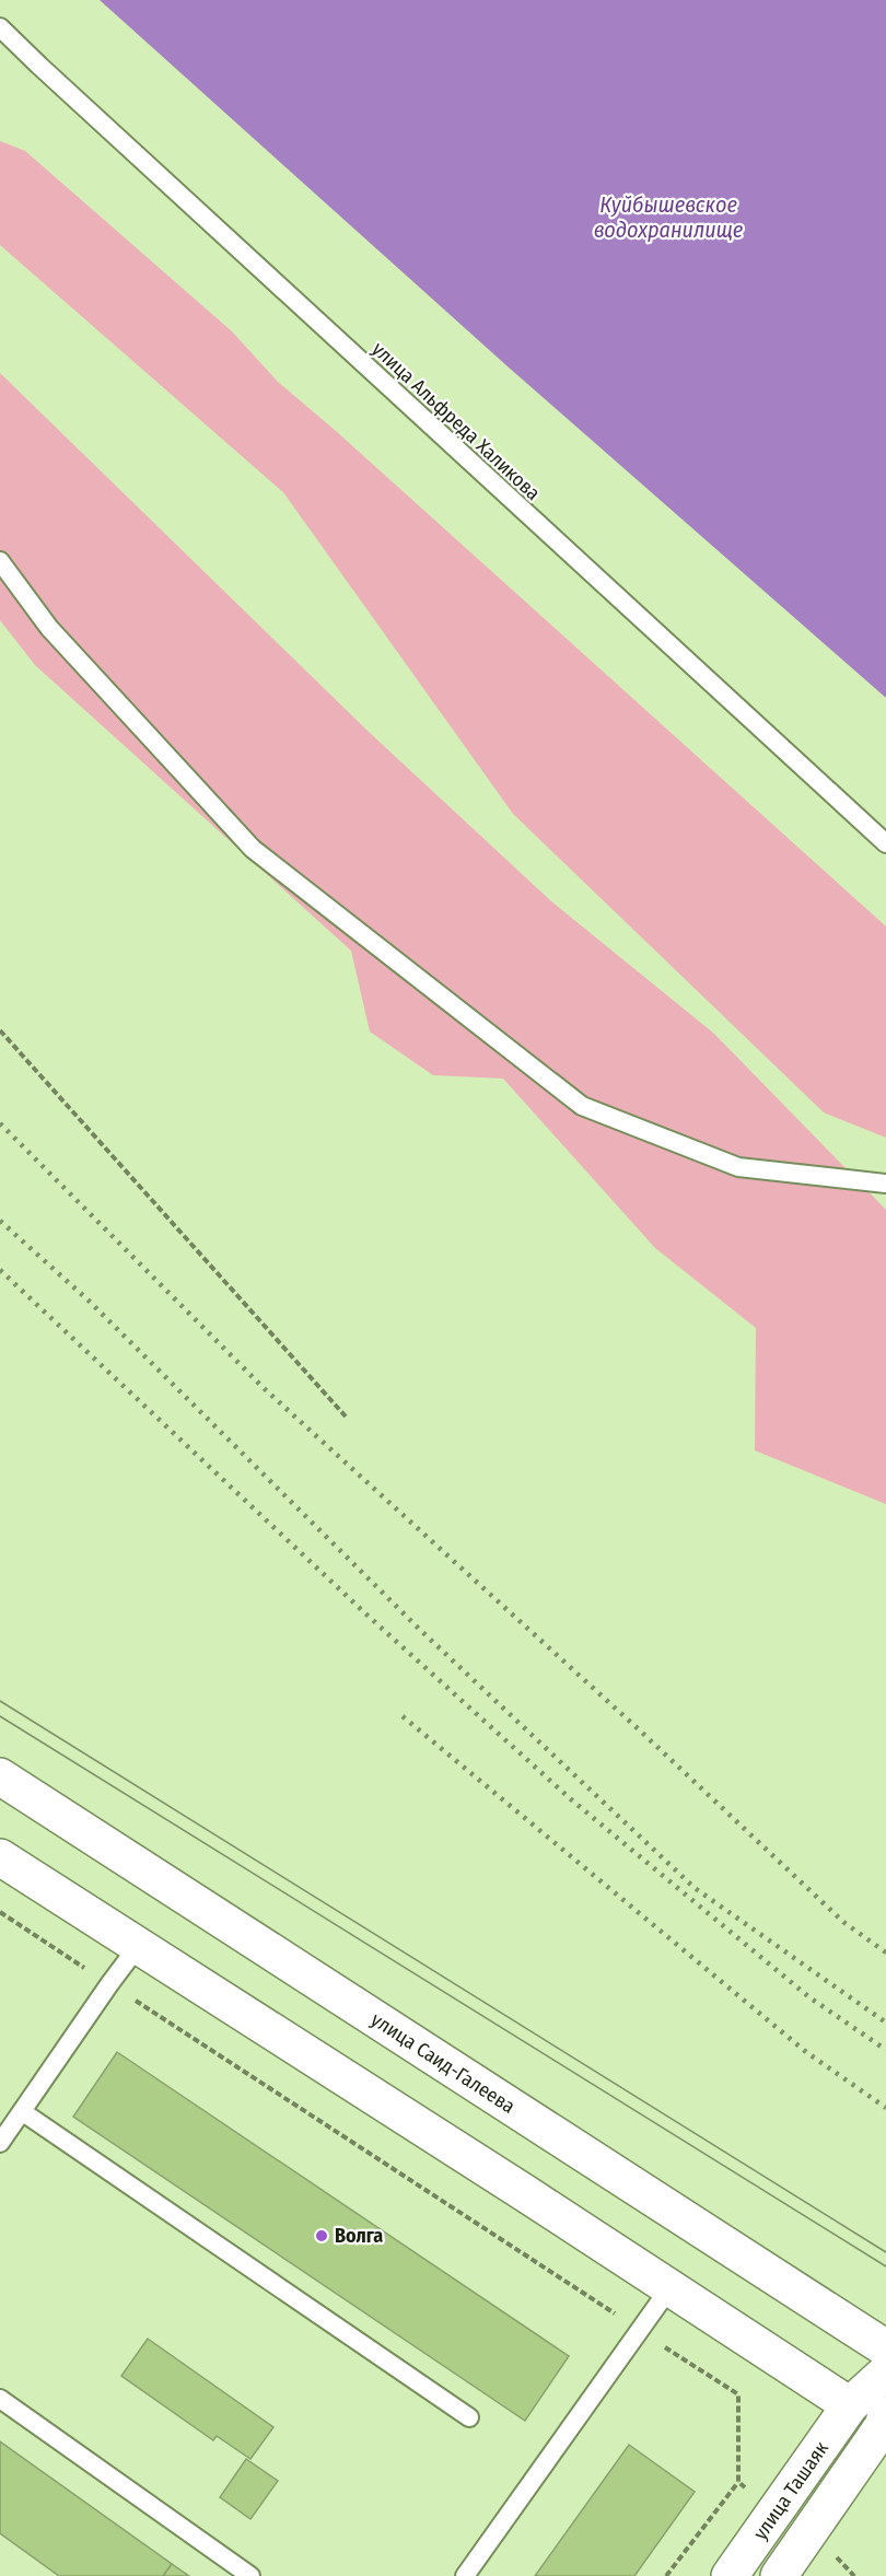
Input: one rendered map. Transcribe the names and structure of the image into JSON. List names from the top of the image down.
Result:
{
  "streets": {
    "main road": ["улица Саид-Галеева", "улица Ташаяк"],
    "lane": ["улица Альфреда Халикова"]
  },
  "water": ["Куйбышевское водохранилище"],
  "places": ["Волга"]
}
